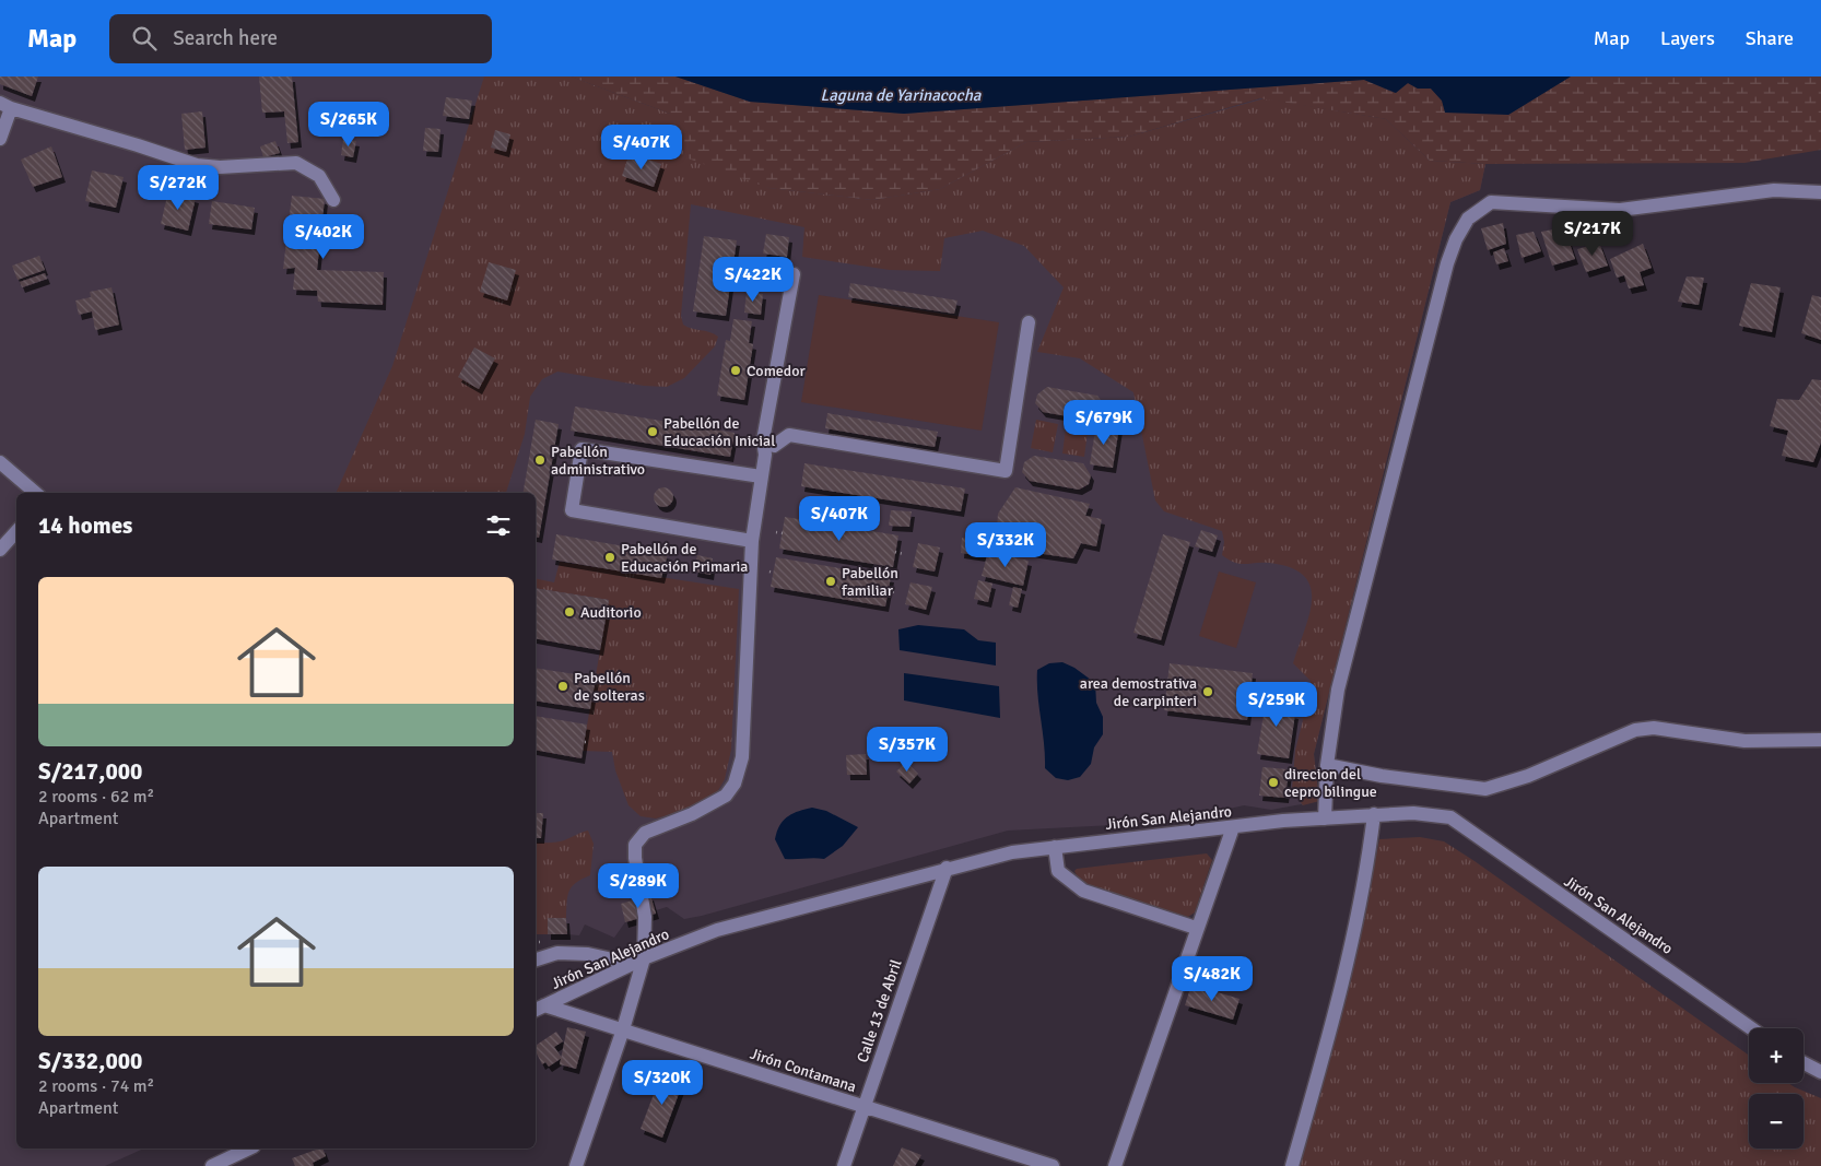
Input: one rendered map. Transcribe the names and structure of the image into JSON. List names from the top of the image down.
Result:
{
  "streets": {
    "street": ["Jirón San Alejandro", "Calle 13 de Abril", "Jirón Contamana"]
  },
  "crossings": [
    ["Jirón San Alejandro", "Calle 13 de Abril"],
    ["Jirón San Alejandro", "Jirón Contamana"],
    ["Calle 13 de Abril", "Jirón Contamana"]
  ],
  "water": ["Laguna de Yarinacocha"],
  "places": [
    "Comedor",
    "Pabellón de Educación Inicial",
    "Pabellón administrativo",
    "Pabellón de Educación Primaria",
    "Pabellón familiar",
    "Auditorio",
    "Pabellón de solteras",
    "area demostrativa de carpinteri",
    "direcion del cepro bilingue"
  ],
  "page": {
    "header": "Map",
    "search": "Search here",
    "nav": ["Map", "Layers", "Share"],
    "price": [
      "S/265K",
      "S/407K",
      "S/272K",
      "S/217K",
      "S/402K",
      "S/422K",
      "S/679K",
      "S/407K",
      "S/332K",
      "S/259K",
      "S/357K",
      "S/289K",
      "S/482K",
      "S/320K"
    ],
    "heading": "14 homes",
    "list": [
      {
        "name": "S/217,000",
        "note": "2 rooms · 62 m² · Apartment"
      },
      {
        "name": "S/332,000",
        "note": "2 rooms · 74 m² · Apartment"
      }
    ],
    "map_buttons": ["+", "−"]
  }
}
